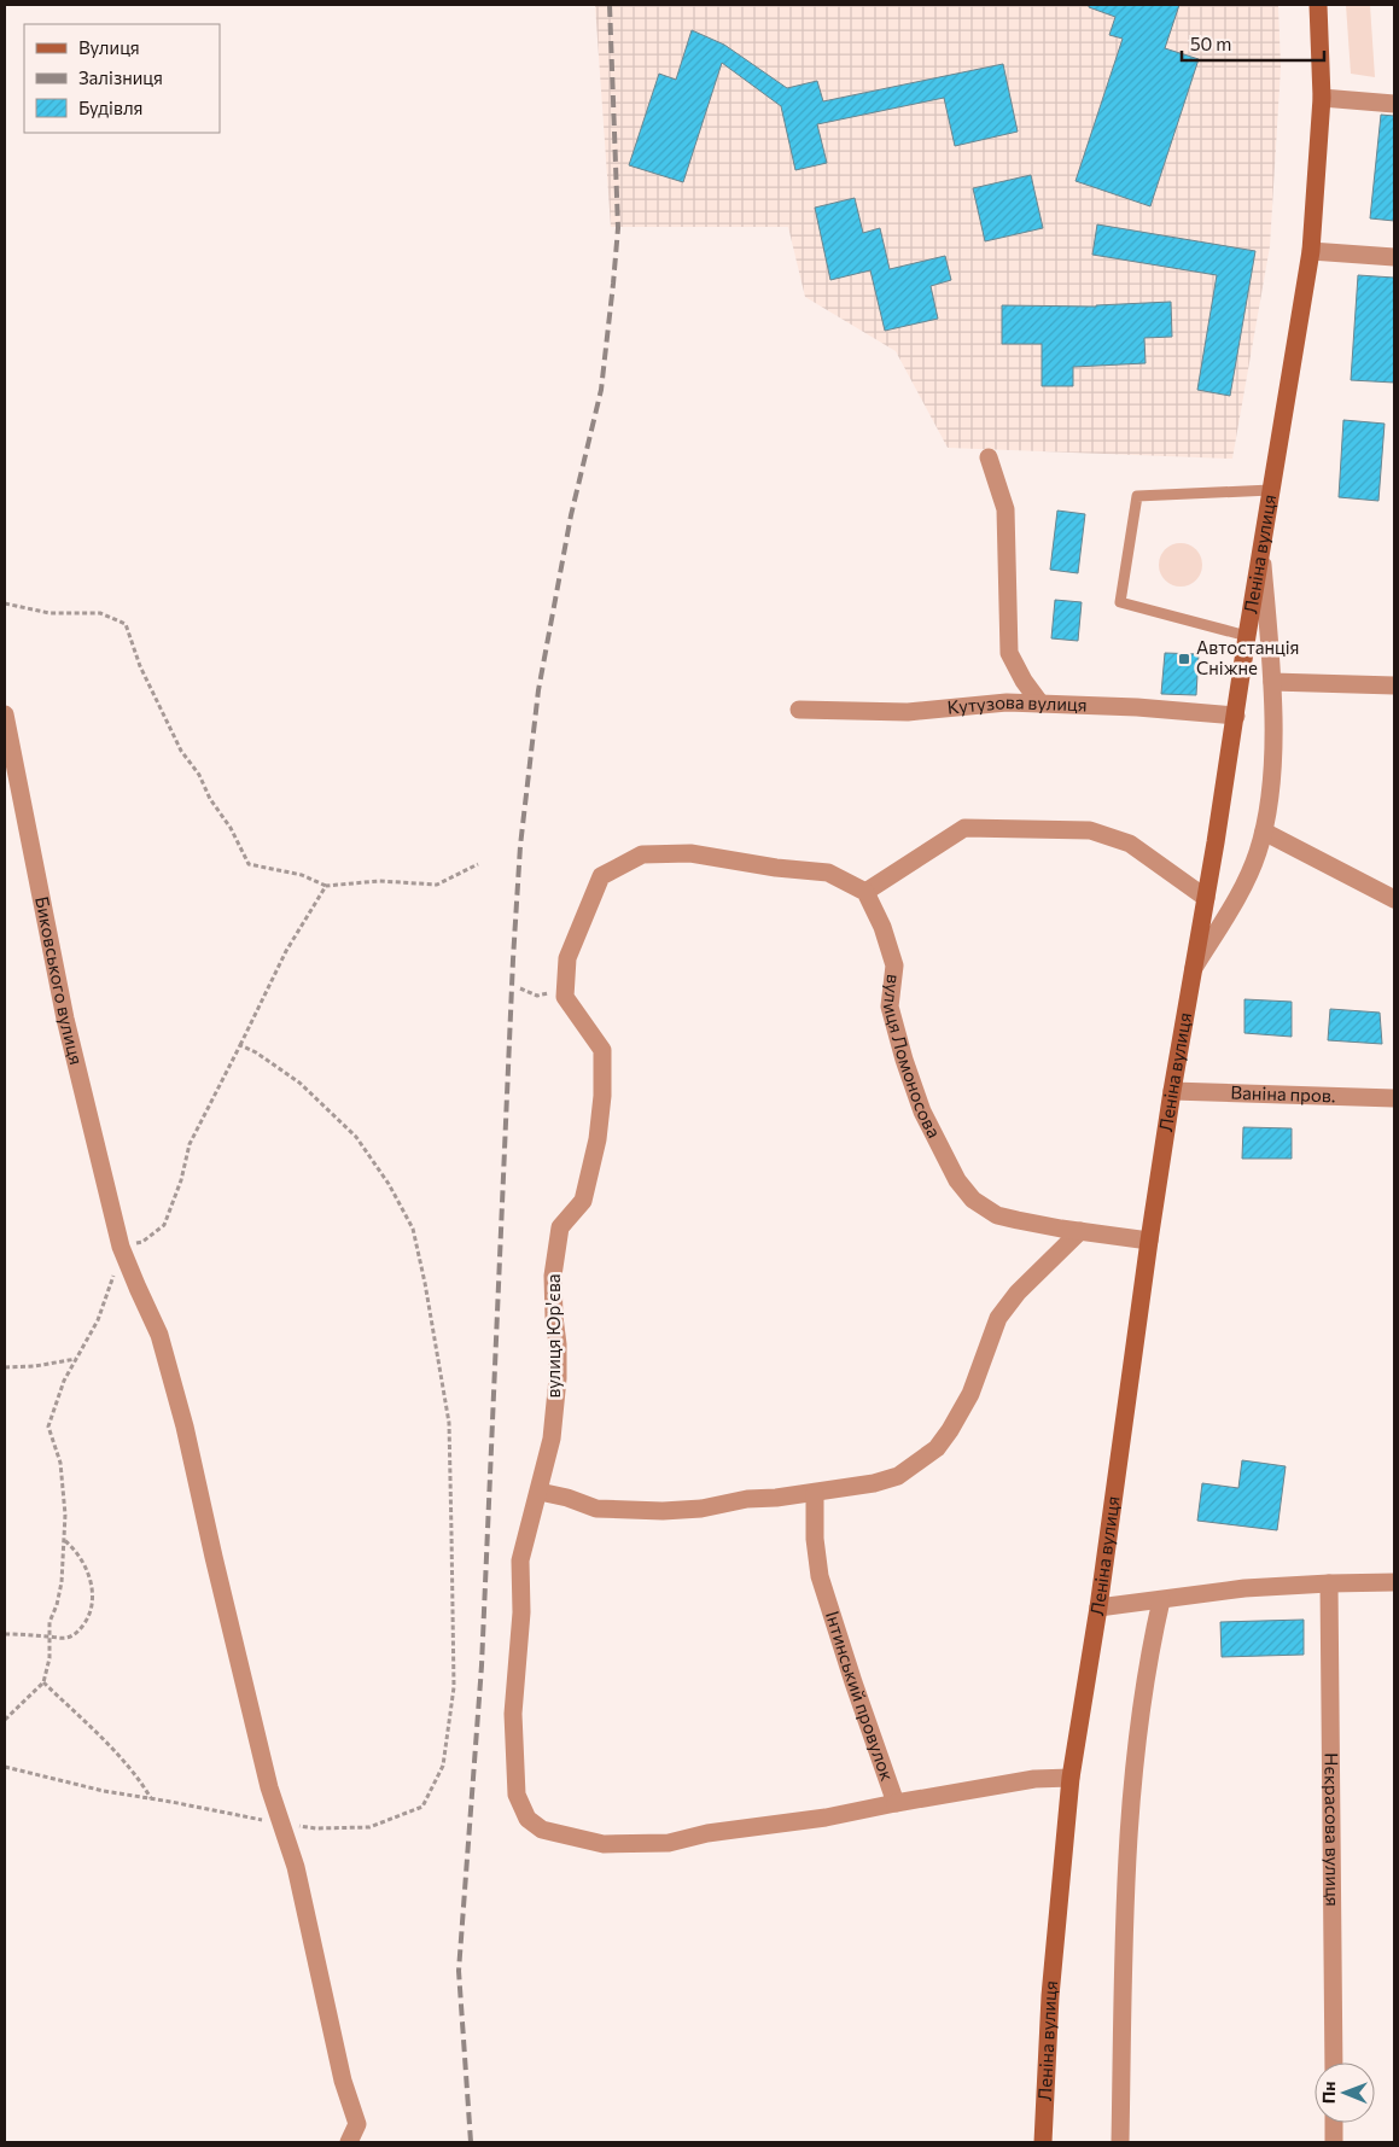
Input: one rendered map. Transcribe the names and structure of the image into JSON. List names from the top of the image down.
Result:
{
  "streets": {
    "main road": ["Леніна вулиця"],
    "street": [
      "Кутузова вулиця",
      "Биковського вулиця",
      "вулиця Ломоносова",
      "Ваніна пров.",
      "вулиця Юр'єва",
      "Інтинський провулок",
      "Нєкрасова вулиця"
    ]
  },
  "crossings": [
    ["Леніна вулиця", "Кутузова вулиця"],
    ["Леніна вулиця", "вулиця Ломоносова"],
    ["Леніна вулиця", "Ваніна пров."],
    ["вулиця Юр'єва", "Інтинський провулок"]
  ],
  "places": {
    "transit": ["Автостанція Сніжне"]
  },
  "legend": ["Вулиця", "Залізниця", "Будівля"],
  "scale_bar": "50 m",
  "north": "left"
}
